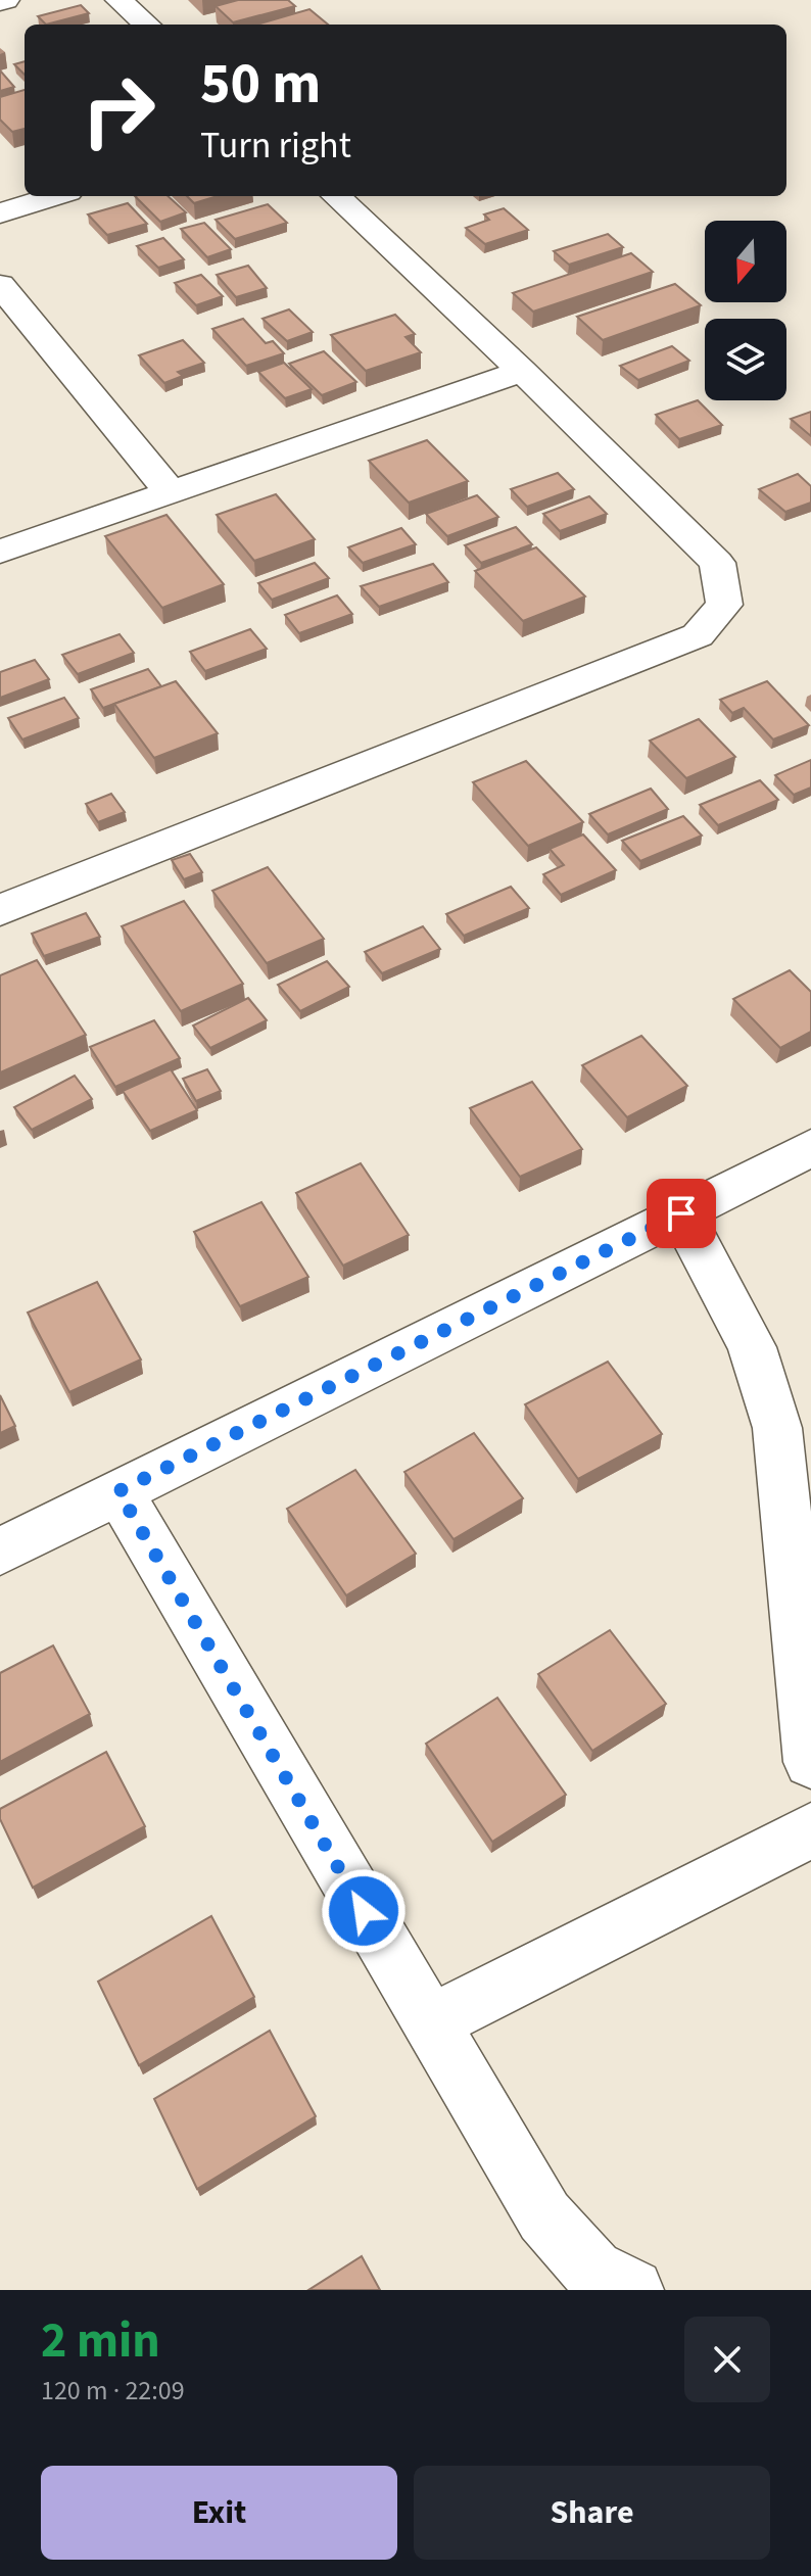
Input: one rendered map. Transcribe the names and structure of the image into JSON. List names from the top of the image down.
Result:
{
  "north": "bottom",
  "page": {
    "turn": ["50 m", "Turn right"],
    "heading": ["2 min", "120 m · 22:09"],
    "buttons": ["Exit", "Share"]
  }
}
